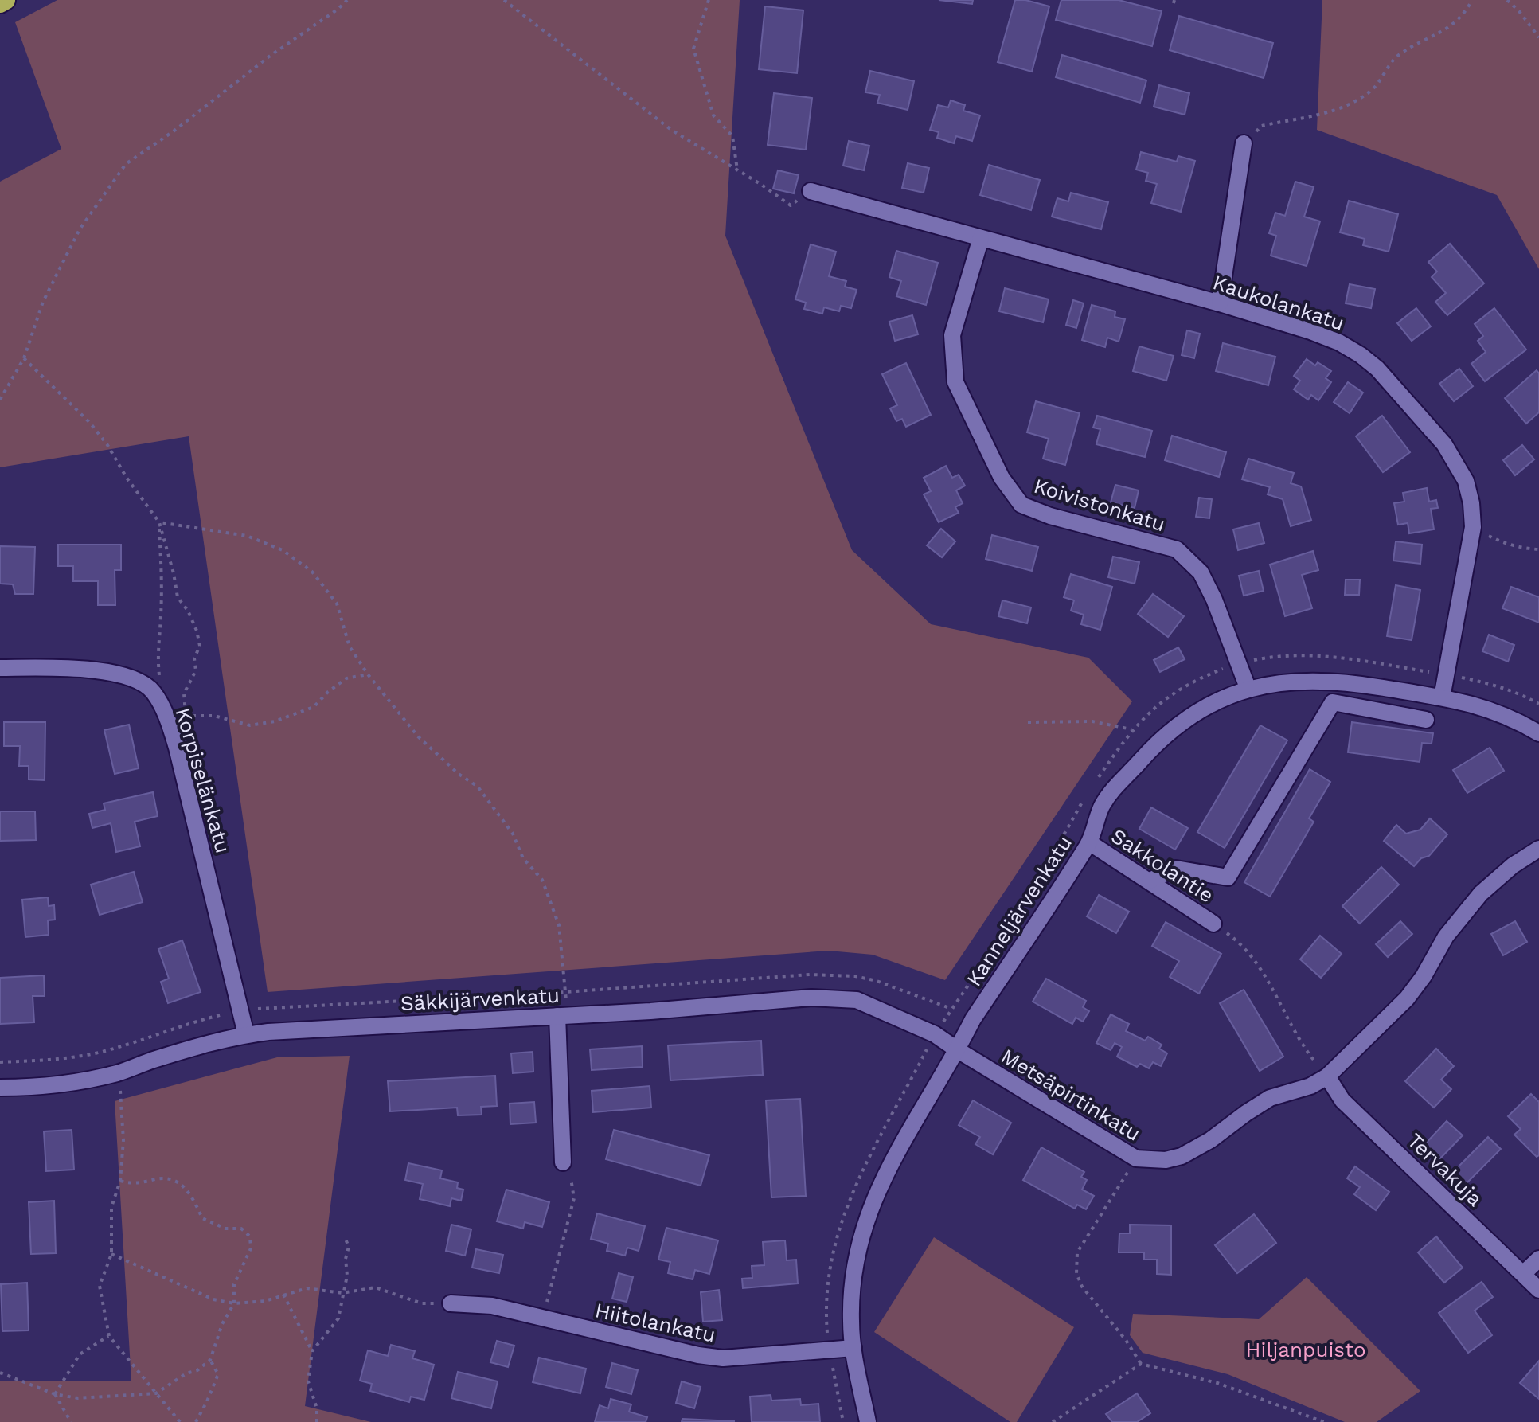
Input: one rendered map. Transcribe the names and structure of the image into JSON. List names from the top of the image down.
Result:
{
  "streets": {
    "street": [
      "Kaukolankatu",
      "Koivistonkatu",
      "Korpiselänkatu",
      "Sakkolantie",
      "Kanneljärvenkatu",
      "Säkkijärvenkatu",
      "Metsäpirtinkatu",
      "Tervakuja",
      "Hiitolankatu"
    ]
  },
  "crossings": [
    ["Kaukolankatu", "Koivistonkatu"],
    ["Kaukolankatu", "Kanneljärvenkatu"],
    ["Koivistonkatu", "Kanneljärvenkatu"],
    ["Korpiselänkatu", "Säkkijärvenkatu"],
    ["Sakkolantie", "Kanneljärvenkatu"],
    ["Kanneljärvenkatu", "Säkkijärvenkatu"],
    ["Kanneljärvenkatu", "Metsäpirtinkatu"],
    ["Kanneljärvenkatu", "Hiitolankatu"],
    ["Säkkijärvenkatu", "Metsäpirtinkatu"],
    ["Metsäpirtinkatu", "Tervakuja"]
  ],
  "parks": ["Hiljanpuisto"]
}
